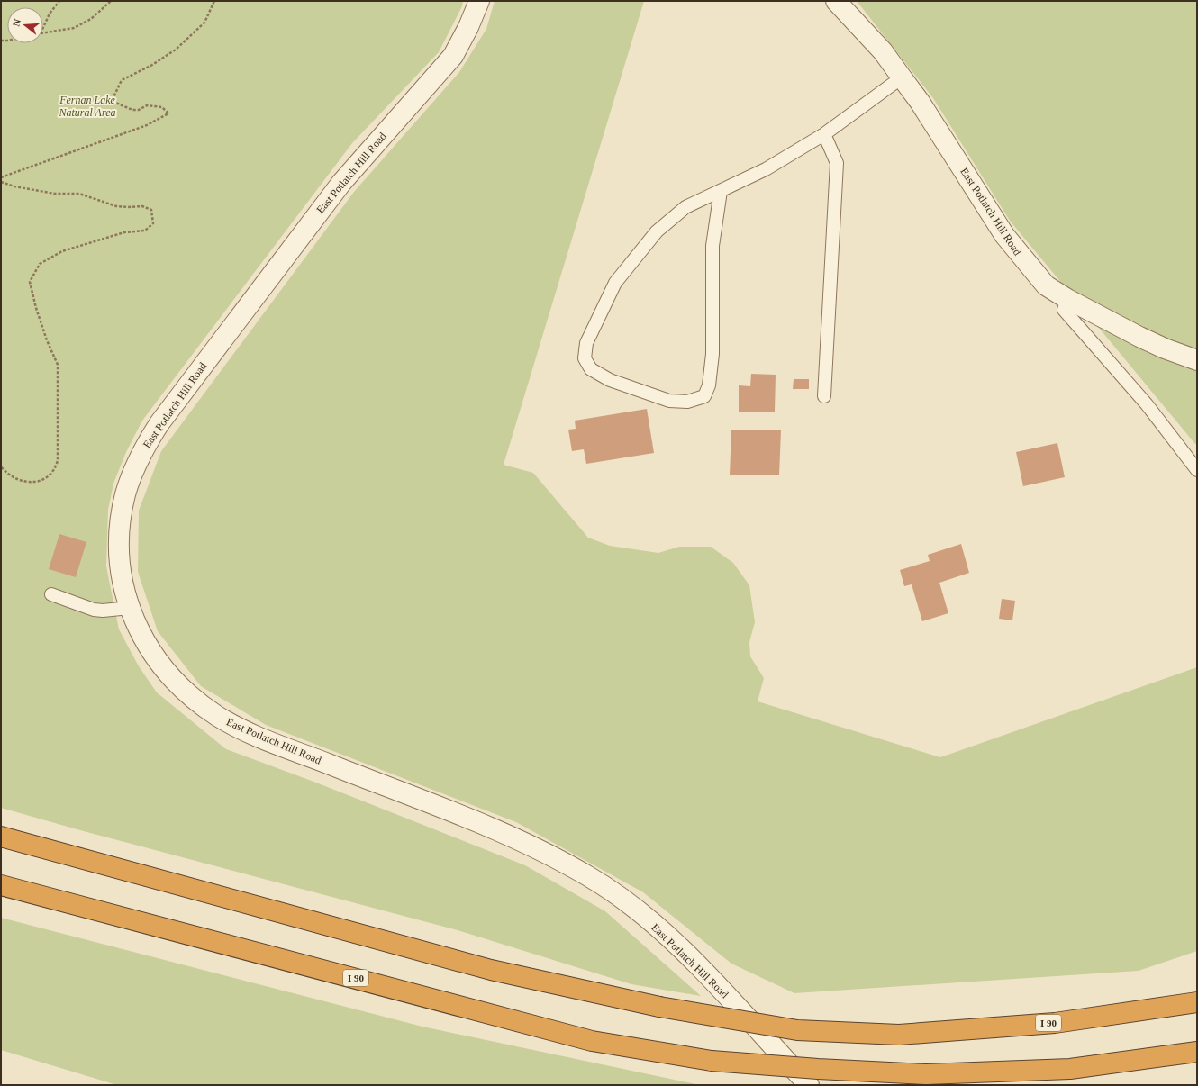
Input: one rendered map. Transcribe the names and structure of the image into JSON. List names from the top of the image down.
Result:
{
  "streets": {
    "highway": ["I 90"],
    "street": ["East Potlatch Hill Road"]
  },
  "parks": ["Fernan Lake Natural Area"],
  "north": "left"
}
